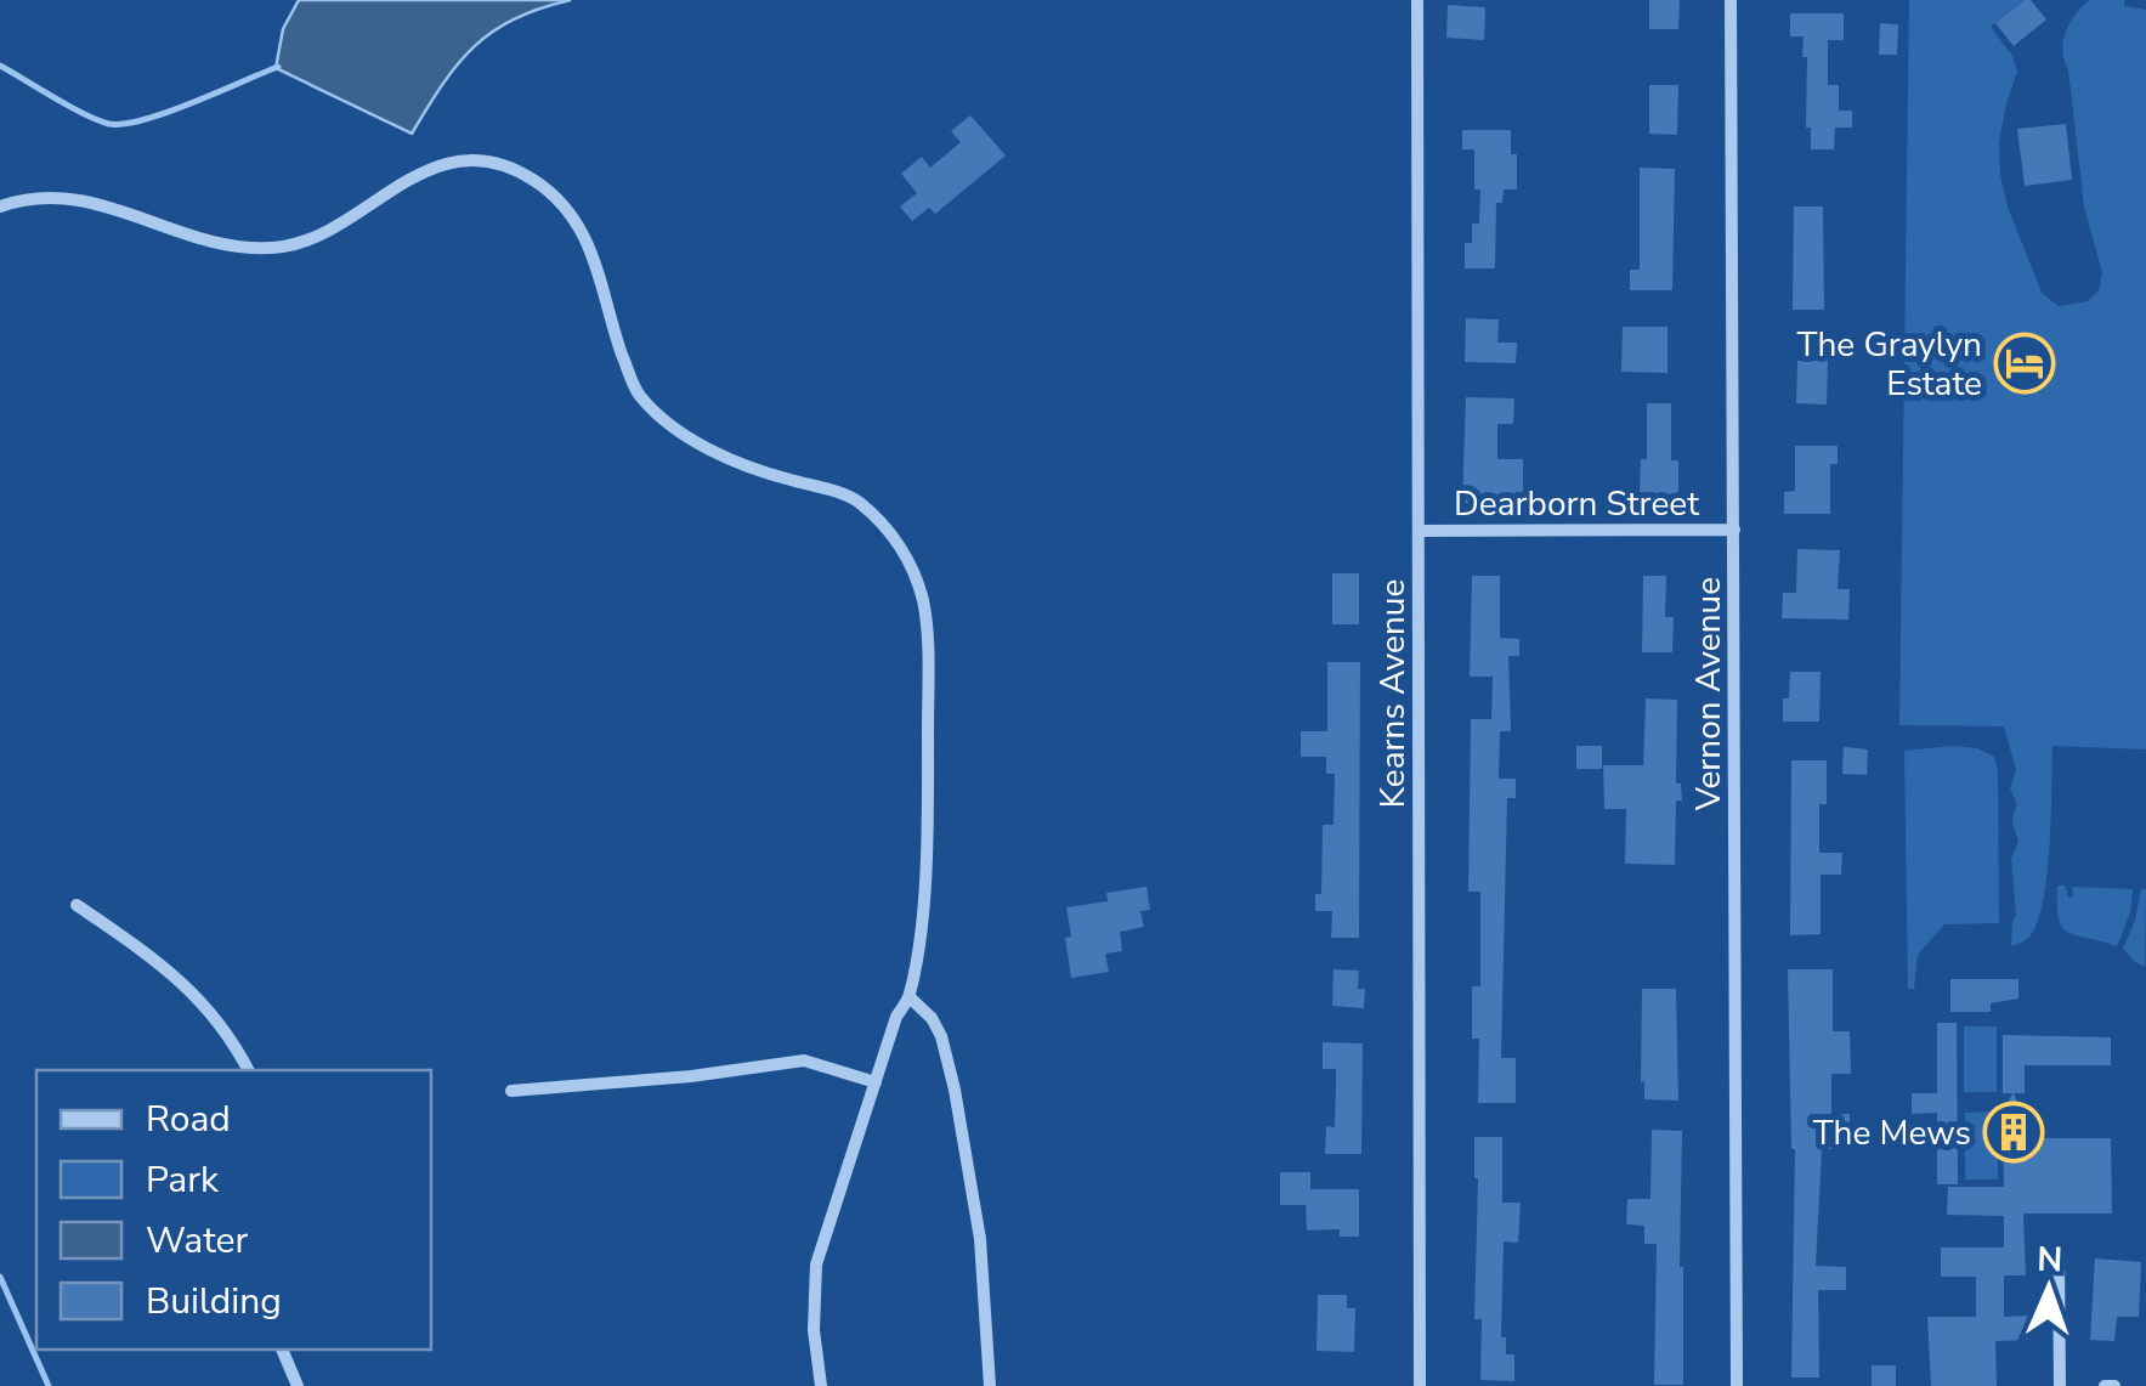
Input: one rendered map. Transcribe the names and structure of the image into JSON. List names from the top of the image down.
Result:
{
  "streets": {
    "street": ["Dearborn Street", "Kearns Avenue", "Vernon Avenue"]
  },
  "crossings": [
    ["Dearborn Street", "Kearns Avenue"],
    ["Dearborn Street", "Vernon Avenue"]
  ],
  "places": {
    "hotel": ["The Graylyn Estate"],
    "building": ["The Mews"]
  },
  "legend": [
    "Road",
    "Park",
    "Water",
    "Building"
  ],
  "north": "top"
}
